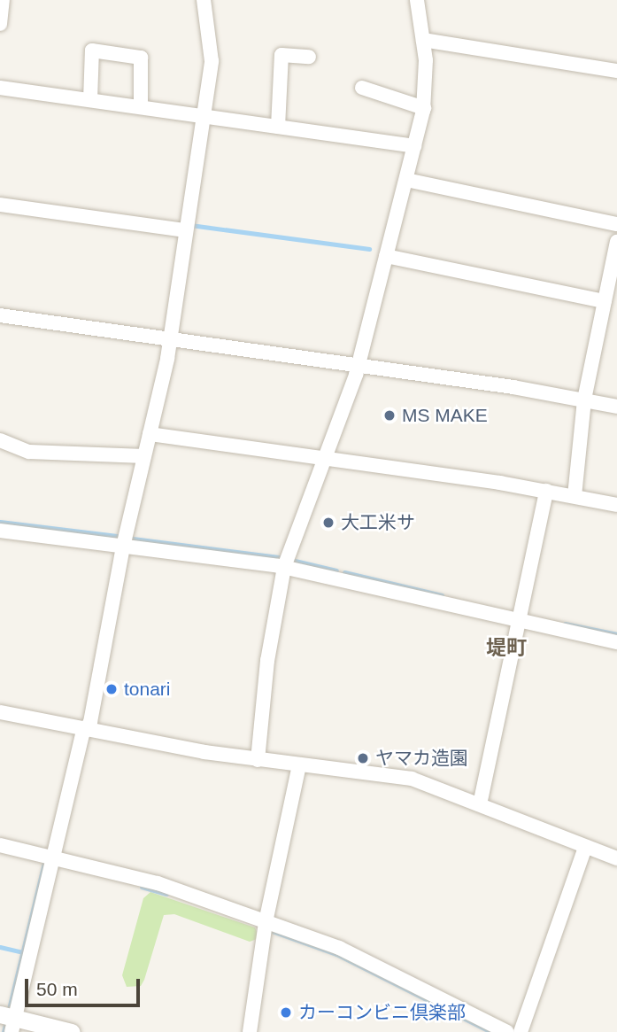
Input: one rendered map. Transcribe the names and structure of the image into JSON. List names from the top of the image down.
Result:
{
  "districts": ["堤町"],
  "places": [
    "MS MAKE",
    "大工米サ",
    "tonari",
    "ヤマカ造園",
    "カーコンビニ倶楽部"
  ],
  "scale_bar": "50 m"
}
